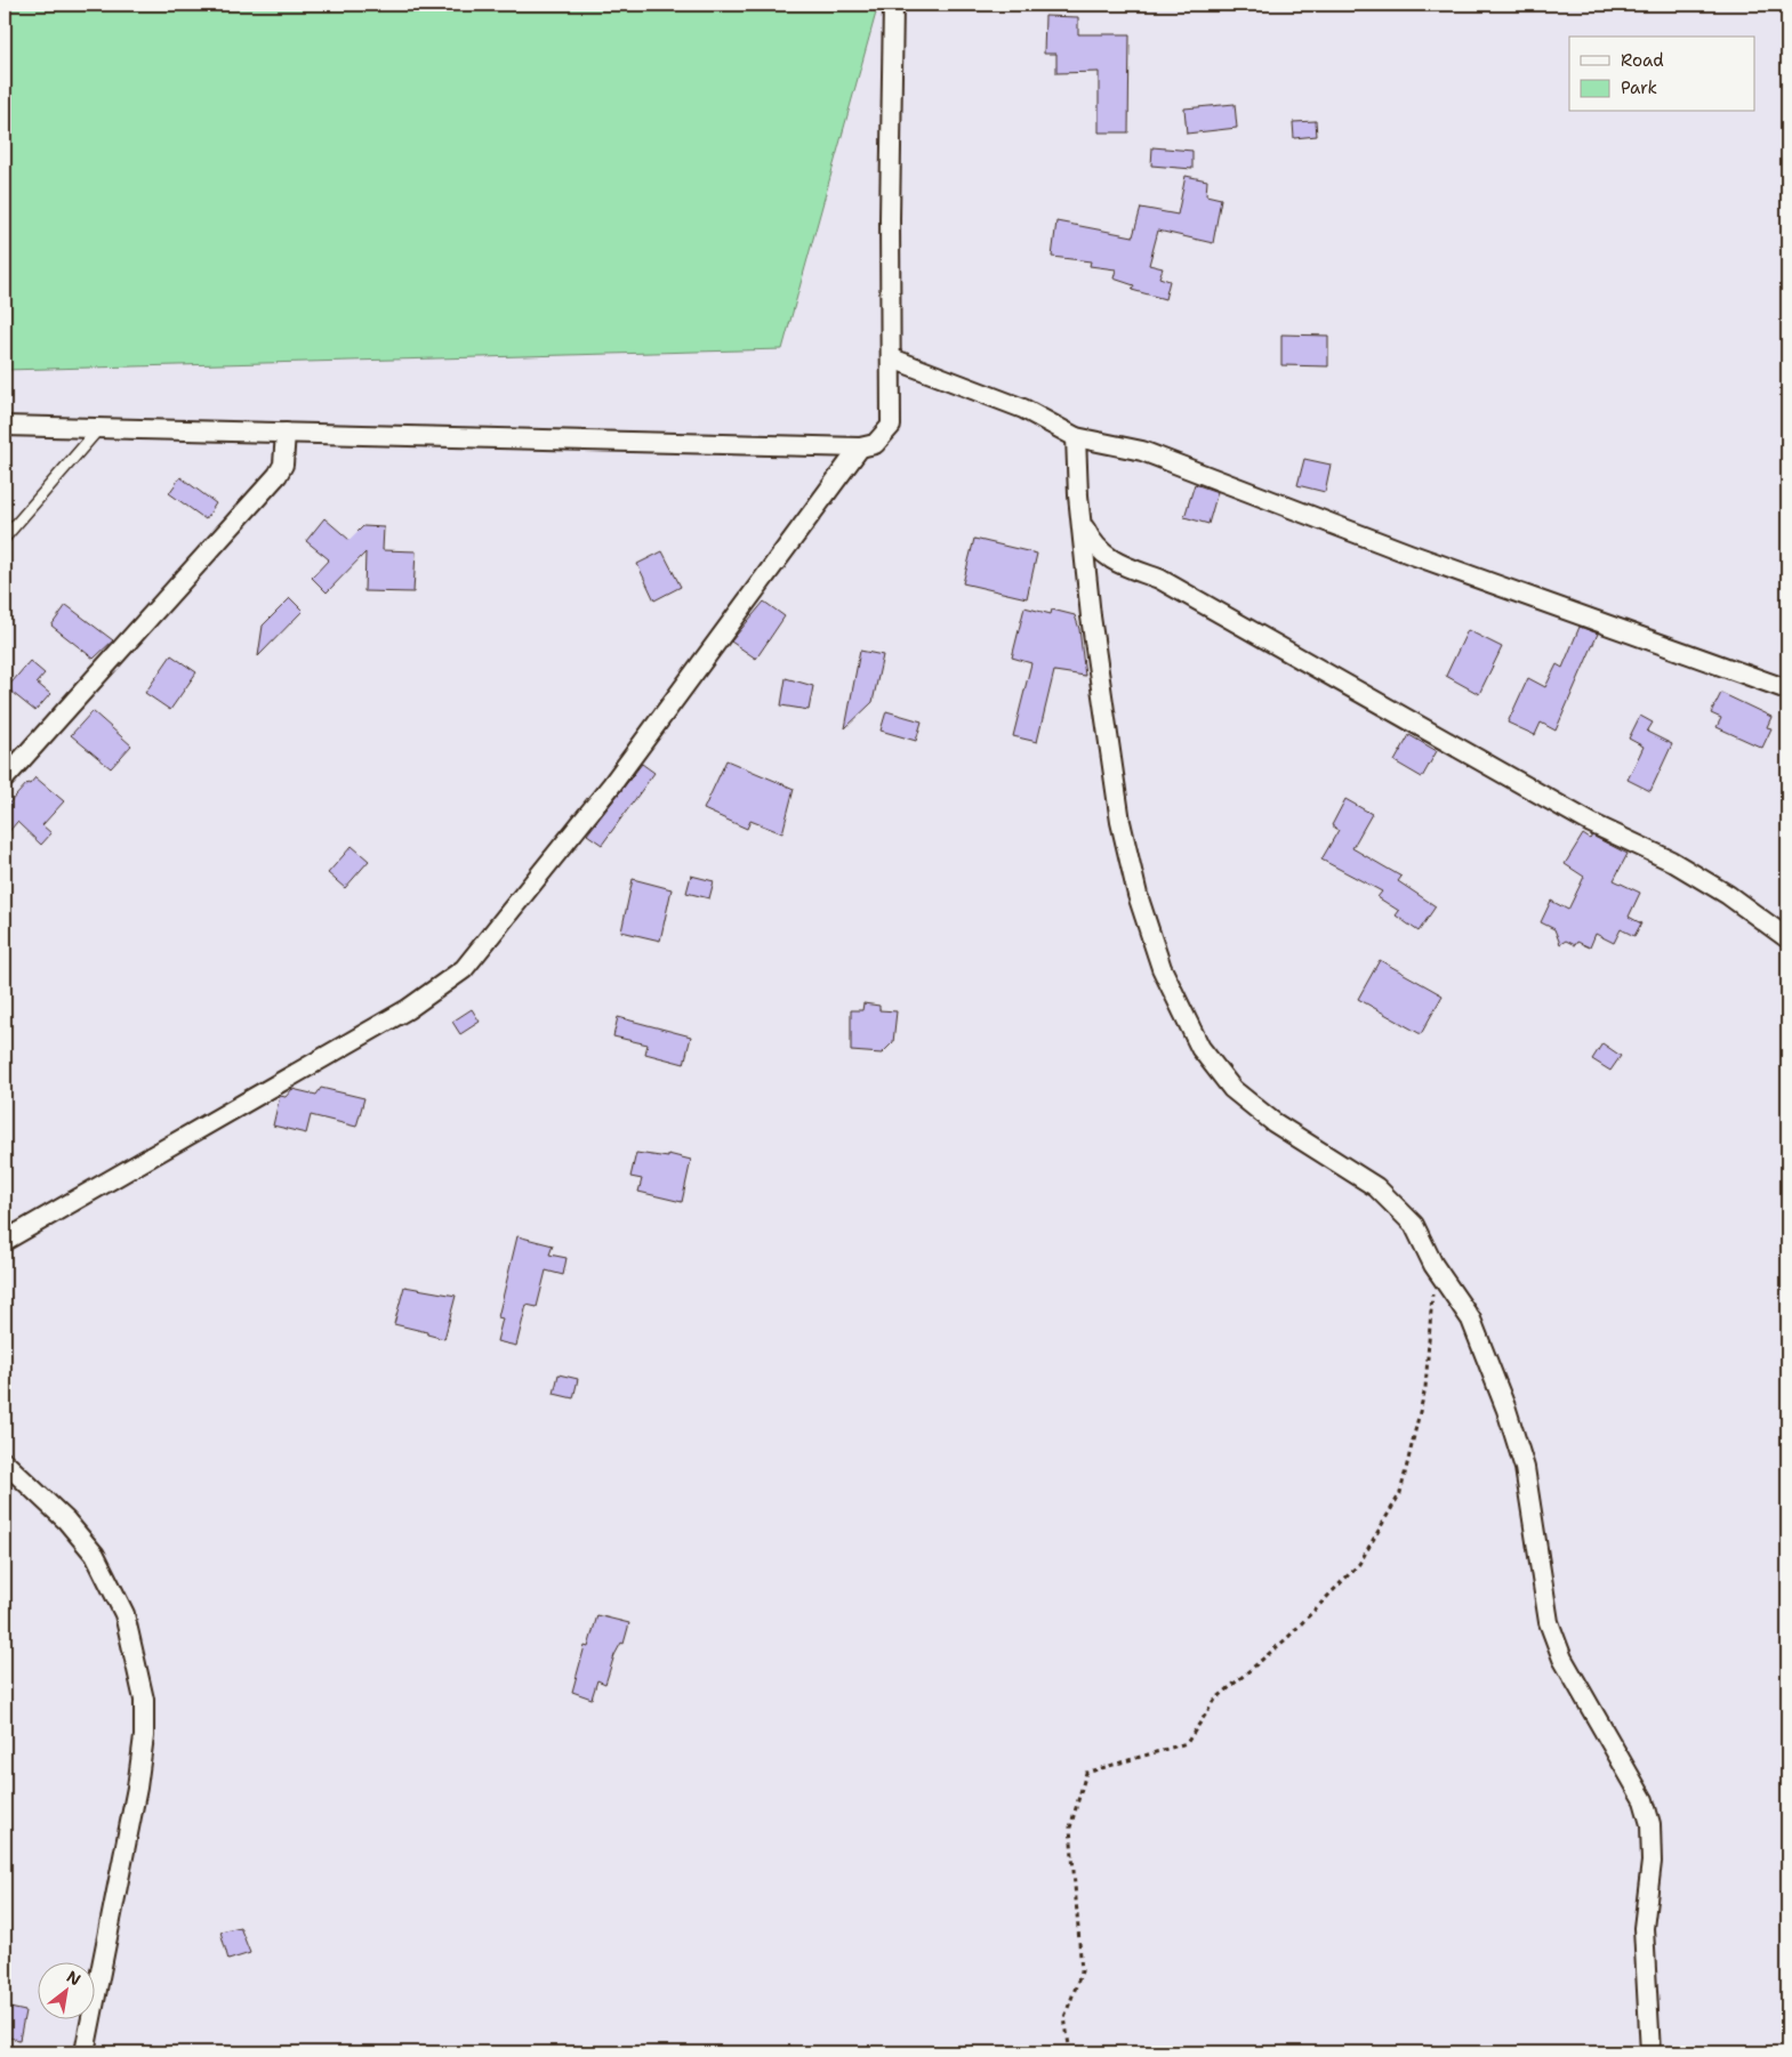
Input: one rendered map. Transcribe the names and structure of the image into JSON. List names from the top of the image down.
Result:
{
  "legend": ["Road", "Park"],
  "north": "top right"
}
